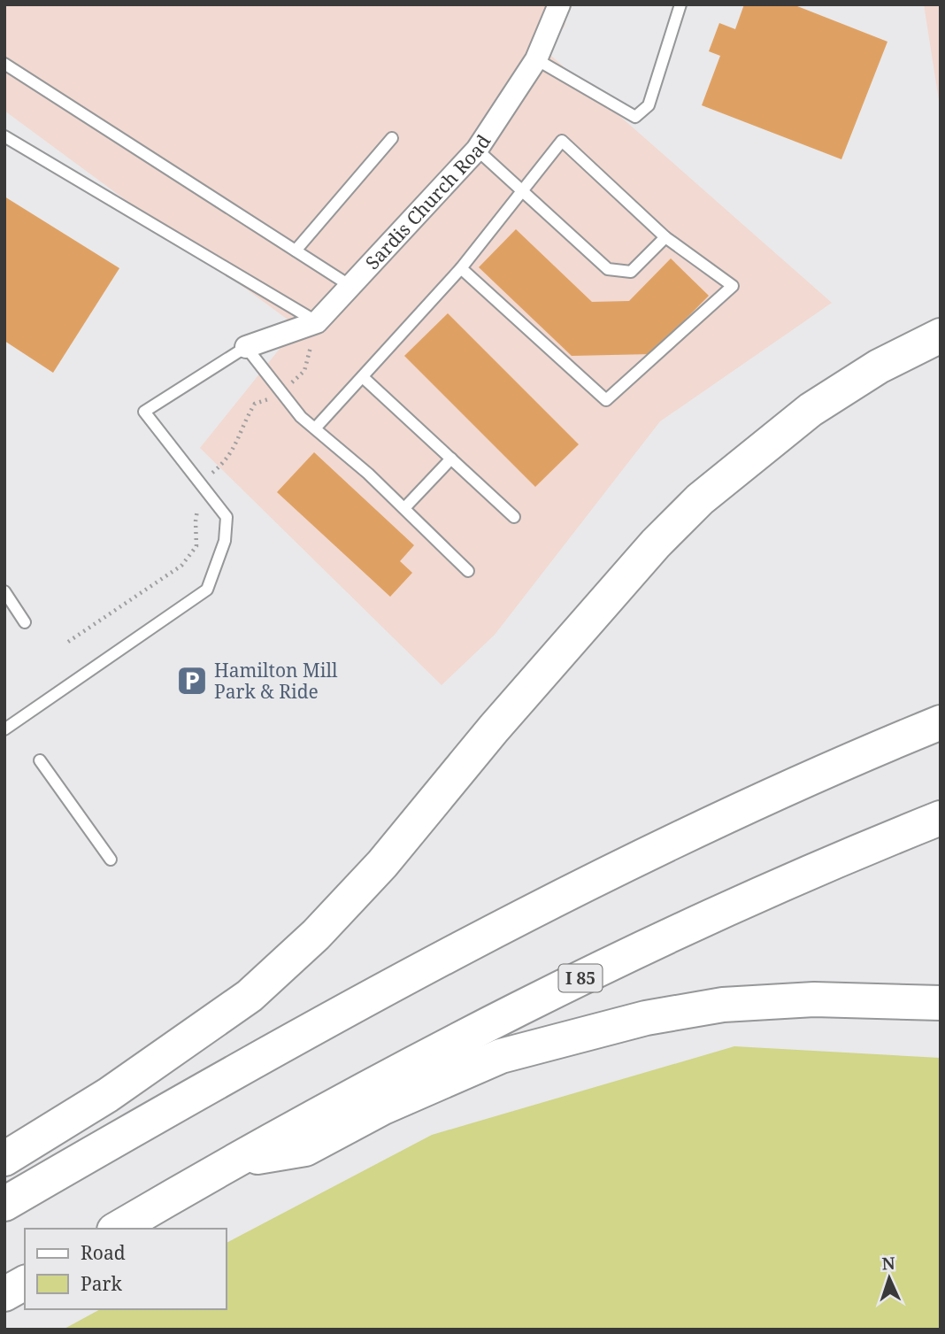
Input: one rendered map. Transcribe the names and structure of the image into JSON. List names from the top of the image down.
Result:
{
  "streets": {
    "highway": ["I 85"],
    "street": ["Sardis Church Road"]
  },
  "places": {
    "parking": ["Hamilton Mill Park & Ride"]
  },
  "legend": ["Road", "Park"],
  "north": "top"
}
